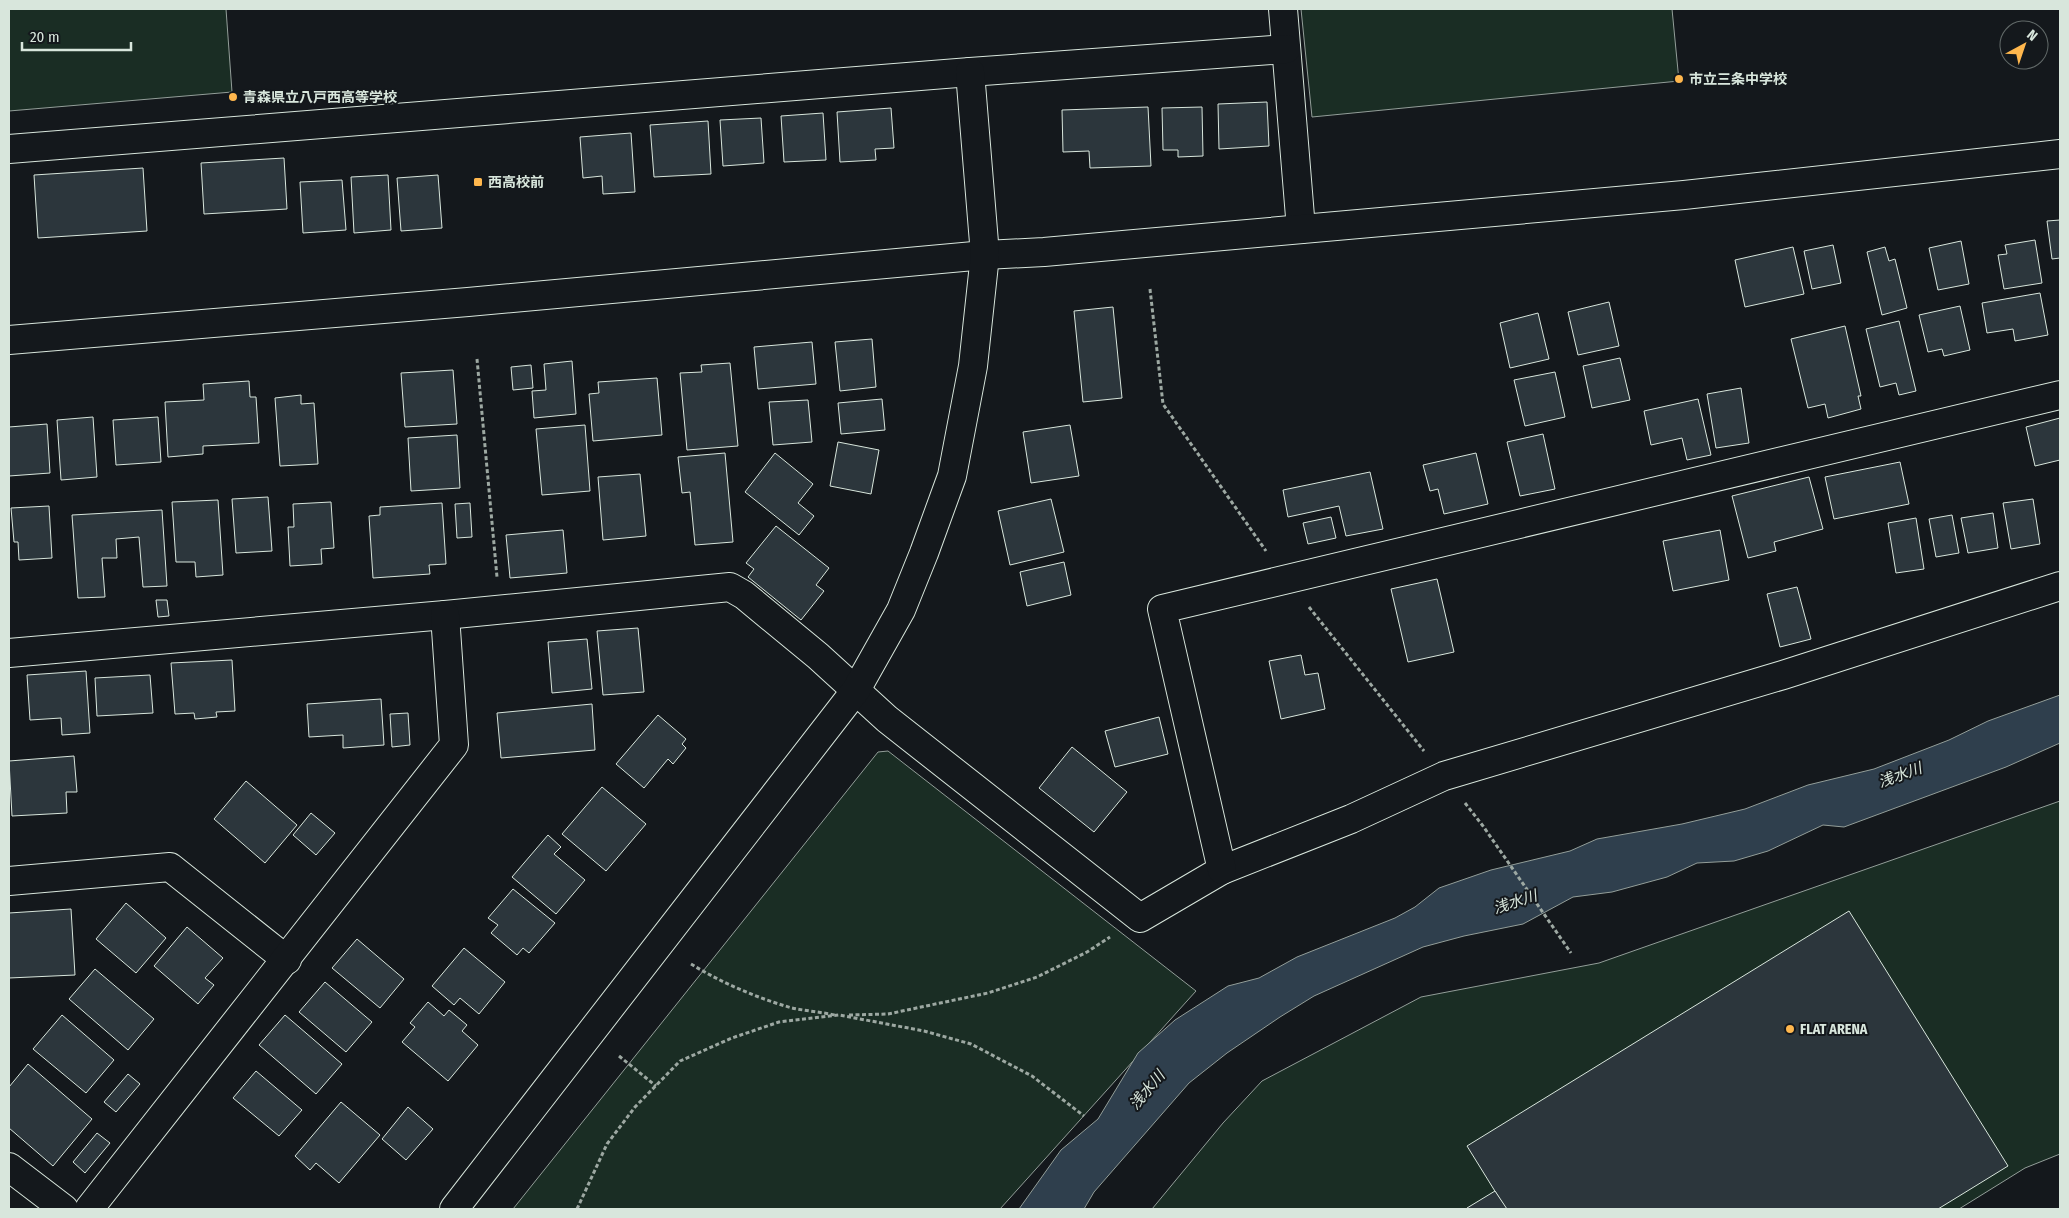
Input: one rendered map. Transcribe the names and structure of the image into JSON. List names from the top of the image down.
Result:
{
  "water": ["浅水川"],
  "places": {
    "other": ["市立三条中学校", "青森県立八戸西高等学校", "FLAT ARENA"],
    "transit": ["西高校前"]
  },
  "scale_bar": "20 m",
  "north": "top right"
}
